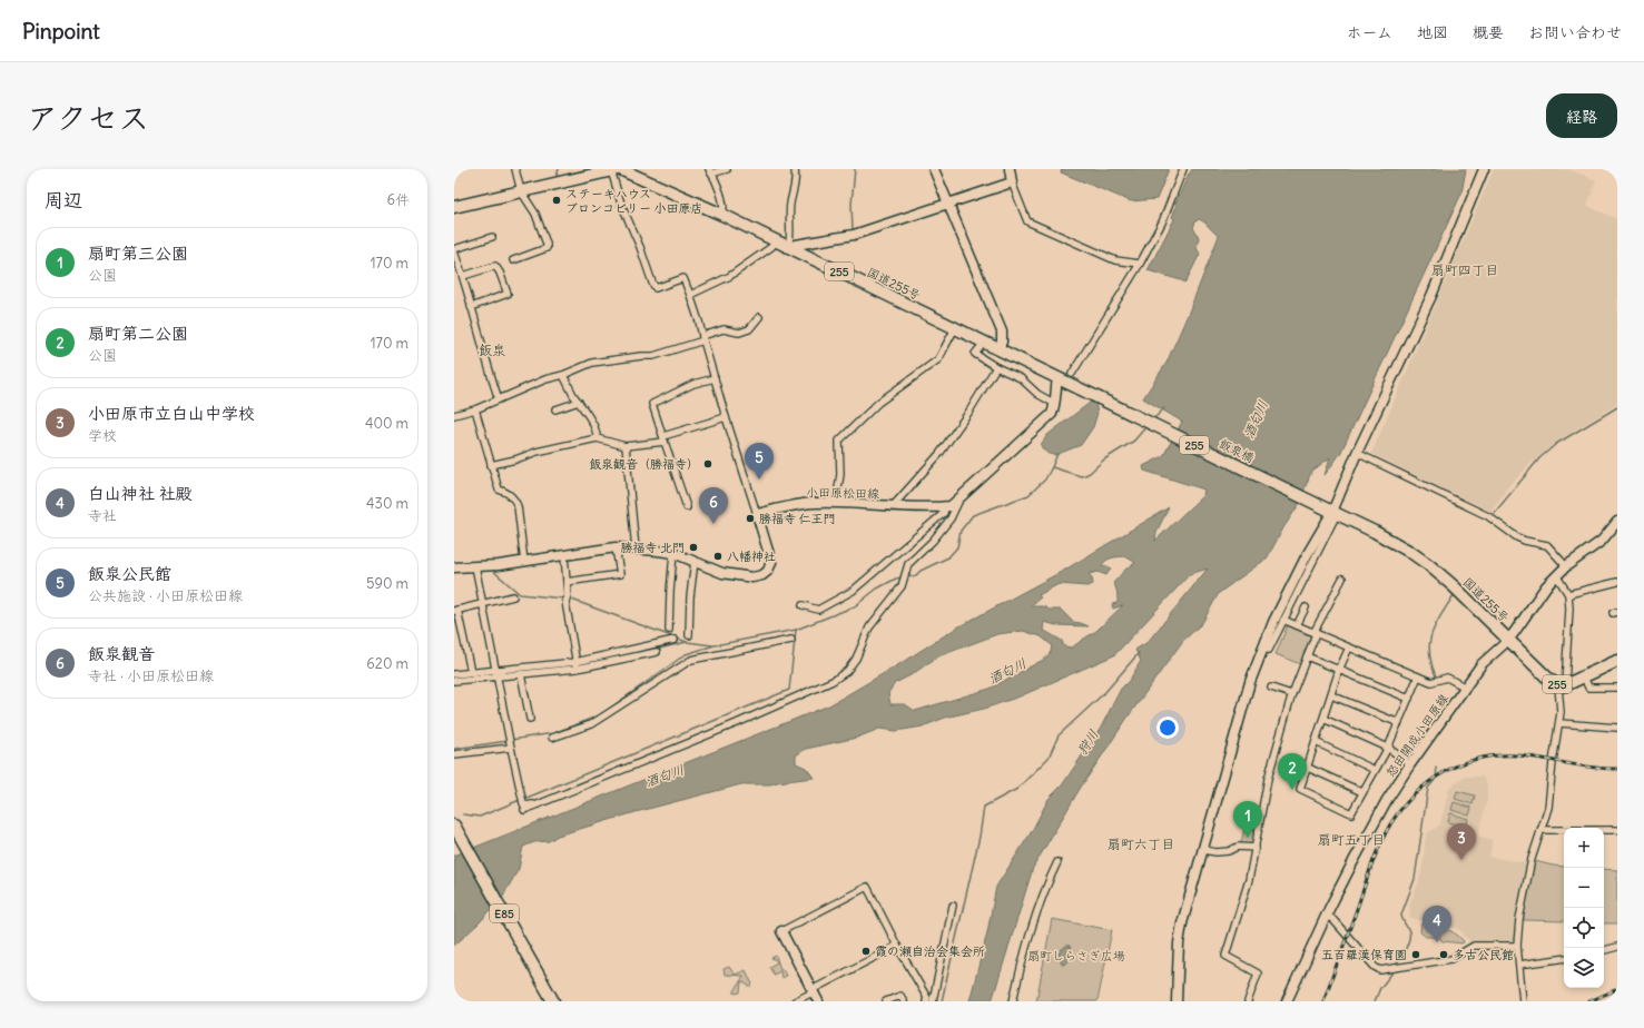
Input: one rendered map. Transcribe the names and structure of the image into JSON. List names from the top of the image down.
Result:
{
  "streets": {
    "highway": [
      "255",
      "国道255号",
      "飯泉橋",
      "E85"
    ],
    "street": ["小田原松田線", "怒田開成小田原線"]
  },
  "crossings": [
    ["255", "国道255号"],
    ["国道255号", "飯泉橋"],
    ["国道255号", "小田原松田線"],
    ["国道255号", "怒田開成小田原線"],
    ["飯泉橋", "小田原松田線"]
  ],
  "districts": [
    "扇町四丁目",
    "飯泉",
    "扇町五丁目",
    "扇町六丁目"
  ],
  "water": ["酒匂川", "狩川"],
  "parks": ["扇町しらさぎ広場"],
  "places": [
    "ステーキハウス ブロンコビリー 小田原店",
    "飯泉観音（勝福寺）",
    "勝福寺 仁王門",
    "勝福寺 北門",
    "八幡神社",
    "霞の瀬自治会集会所",
    "五百羅漢保育園",
    "多古公民館"
  ],
  "page": {
    "header": "Pinpoint",
    "nav": [
      "ホーム",
      "地図",
      "概要",
      "お問い合わせ"
    ],
    "title": "アクセス",
    "buttons": "経路",
    "heading": ["周辺", "6件"],
    "list": [
      {
        "mark": "1",
        "name": "扇町第三公園",
        "note": "公園",
        "value": "170 m"
      },
      {
        "mark": "2",
        "name": "扇町第二公園",
        "note": "公園",
        "value": "170 m"
      },
      {
        "mark": "3",
        "name": "小田原市立白山中学校",
        "note": "学校",
        "value": "400 m"
      },
      {
        "mark": "4",
        "name": "白山神社 社殿",
        "note": "寺社",
        "value": "430 m"
      },
      {
        "mark": "5",
        "name": "飯泉公民館",
        "note": "公共施設 · 小田原松田線",
        "value": "590 m"
      },
      {
        "mark": "6",
        "name": "飯泉観音",
        "note": "寺社 · 小田原松田線",
        "value": "620 m"
      }
    ],
    "pins": [
      "5",
      "6",
      "2",
      "1",
      "3",
      "4"
    ],
    "map_buttons": ["+", "−"]
  }
}
